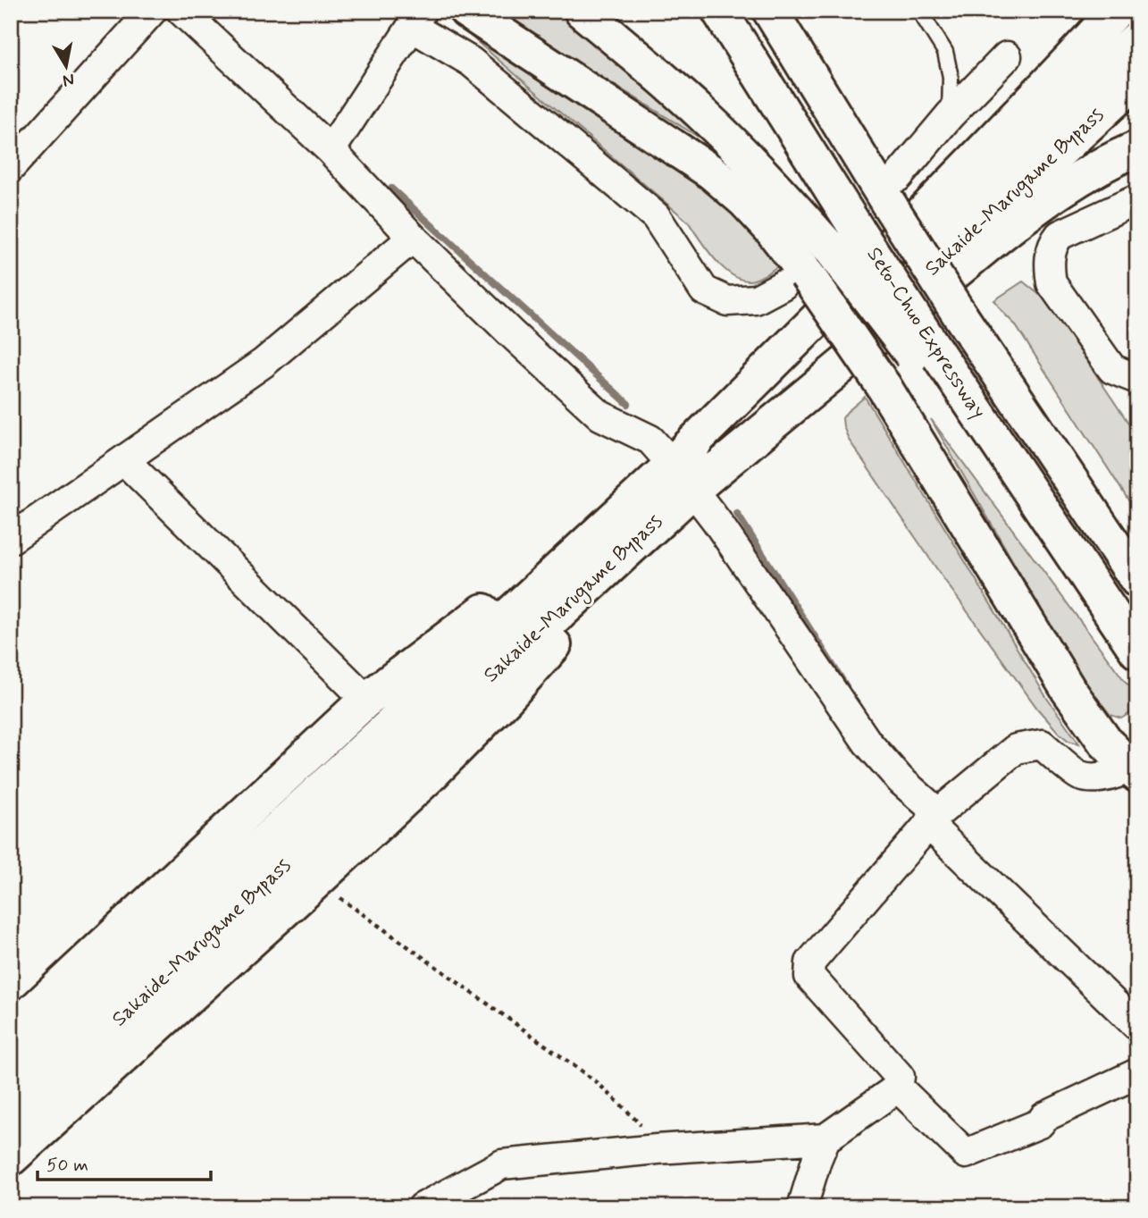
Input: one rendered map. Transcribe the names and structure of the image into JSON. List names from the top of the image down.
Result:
{
  "streets": {
    "main road": ["Sakaide-Marugame Bypass", "Seto-Chuo Expressway"]
  },
  "scale_bar": "50 m",
  "north": "bottom"
}
